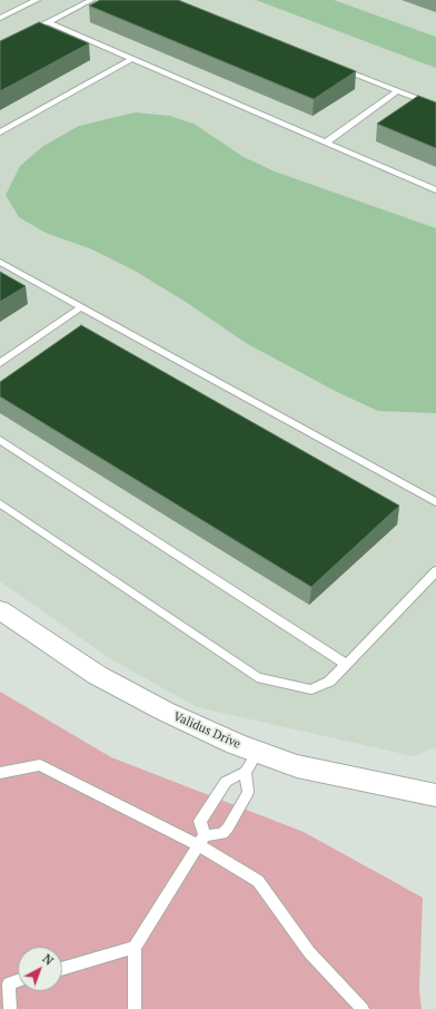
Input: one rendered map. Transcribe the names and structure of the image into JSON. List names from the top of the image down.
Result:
{
  "streets": {
    "street": ["Validus Drive"]
  },
  "north": "top right"
}
